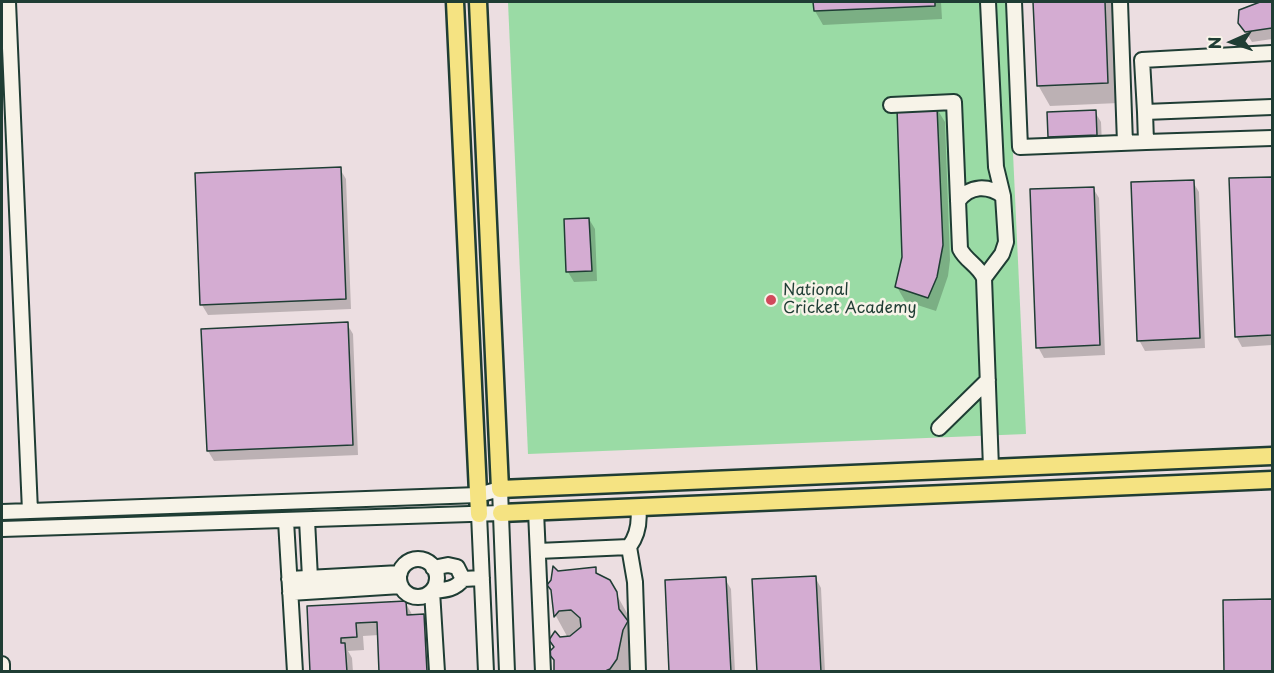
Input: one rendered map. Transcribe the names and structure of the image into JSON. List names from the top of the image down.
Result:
{
  "places": ["National Cricket Academy"],
  "north": "left"
}
